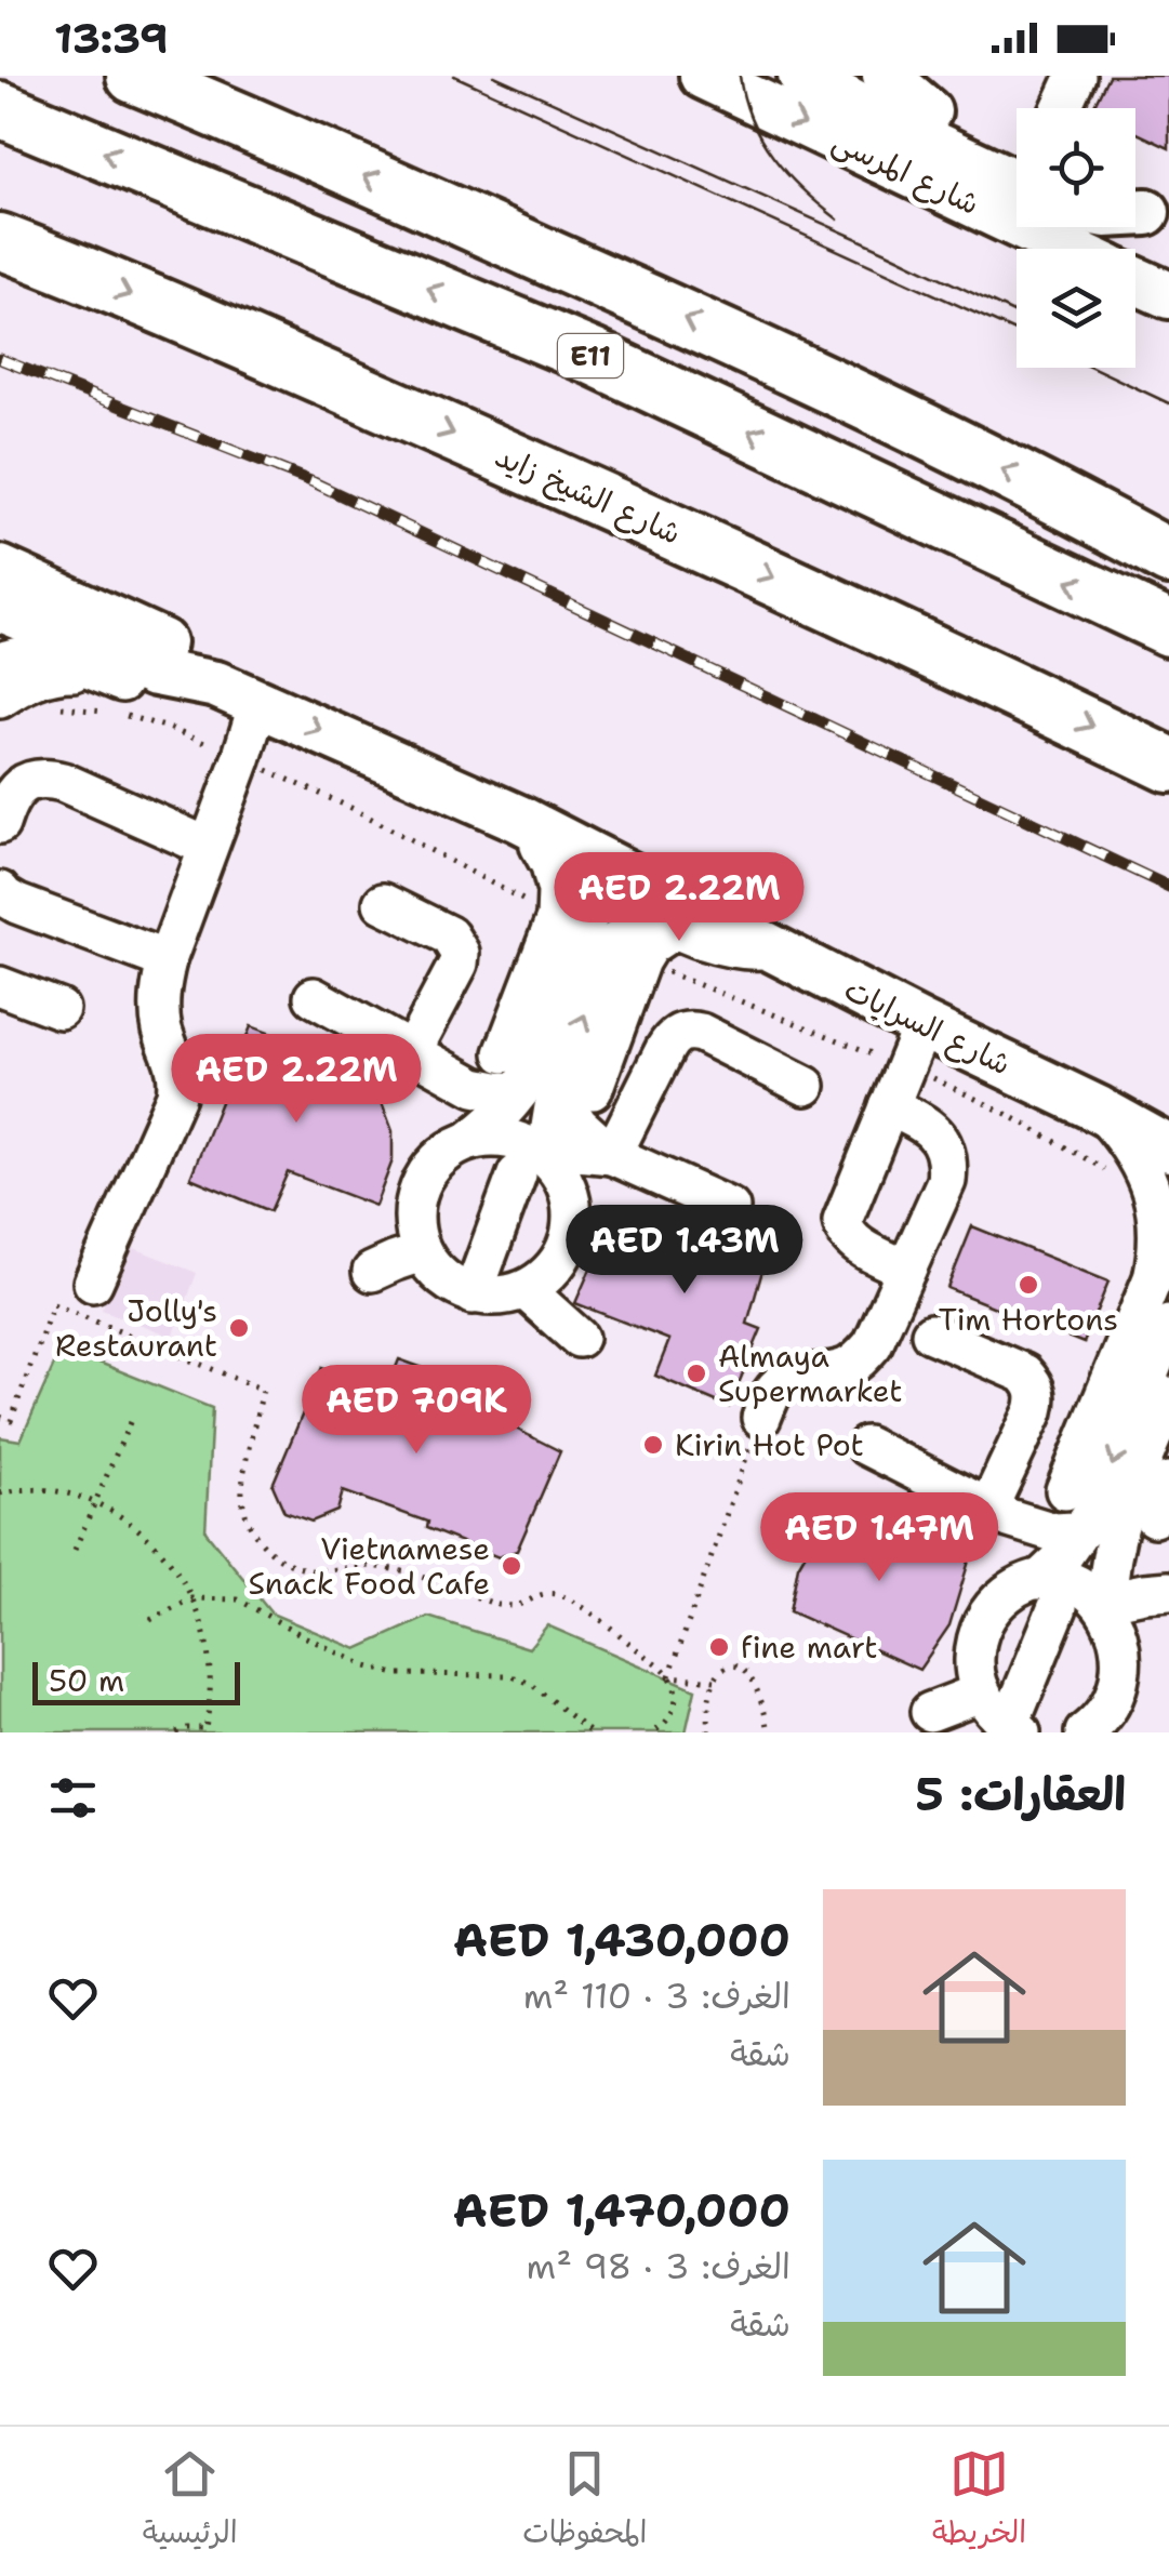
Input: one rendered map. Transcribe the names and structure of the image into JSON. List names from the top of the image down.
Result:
{
  "streets": {
    "highway": ["E11", "شارع الشيخ زايد"],
    "main road": ["شارع المرسى", "شارع السرايات"]
  },
  "places": [
    "Tim Hortons",
    "Jolly's Restaurant",
    "Almaya Supermarket",
    "Kirin Hot Pot",
    "Vietnamese Snack Food Cafe",
    "fine mart"
  ],
  "scale_bar": "50 m",
  "page": {
    "status": "13:39",
    "price": [
      "AED 2.22M",
      "AED 2.22M",
      "AED 1.43M",
      "AED 709K",
      "AED 1.47M"
    ],
    "scale": "50 m",
    "heading": "العقارات: 5",
    "list": [
      {
        "name": "AED 1,430,000",
        "note": "الغرف: 3 · 110 m² · شقة"
      },
      {
        "name": "AED 1,470,000",
        "note": "الغرف: 3 · 98 m² · شقة"
      }
    ],
    "tabs": ["الخريطة", "المحفوظات", "الرئيسية"]
  }
}
